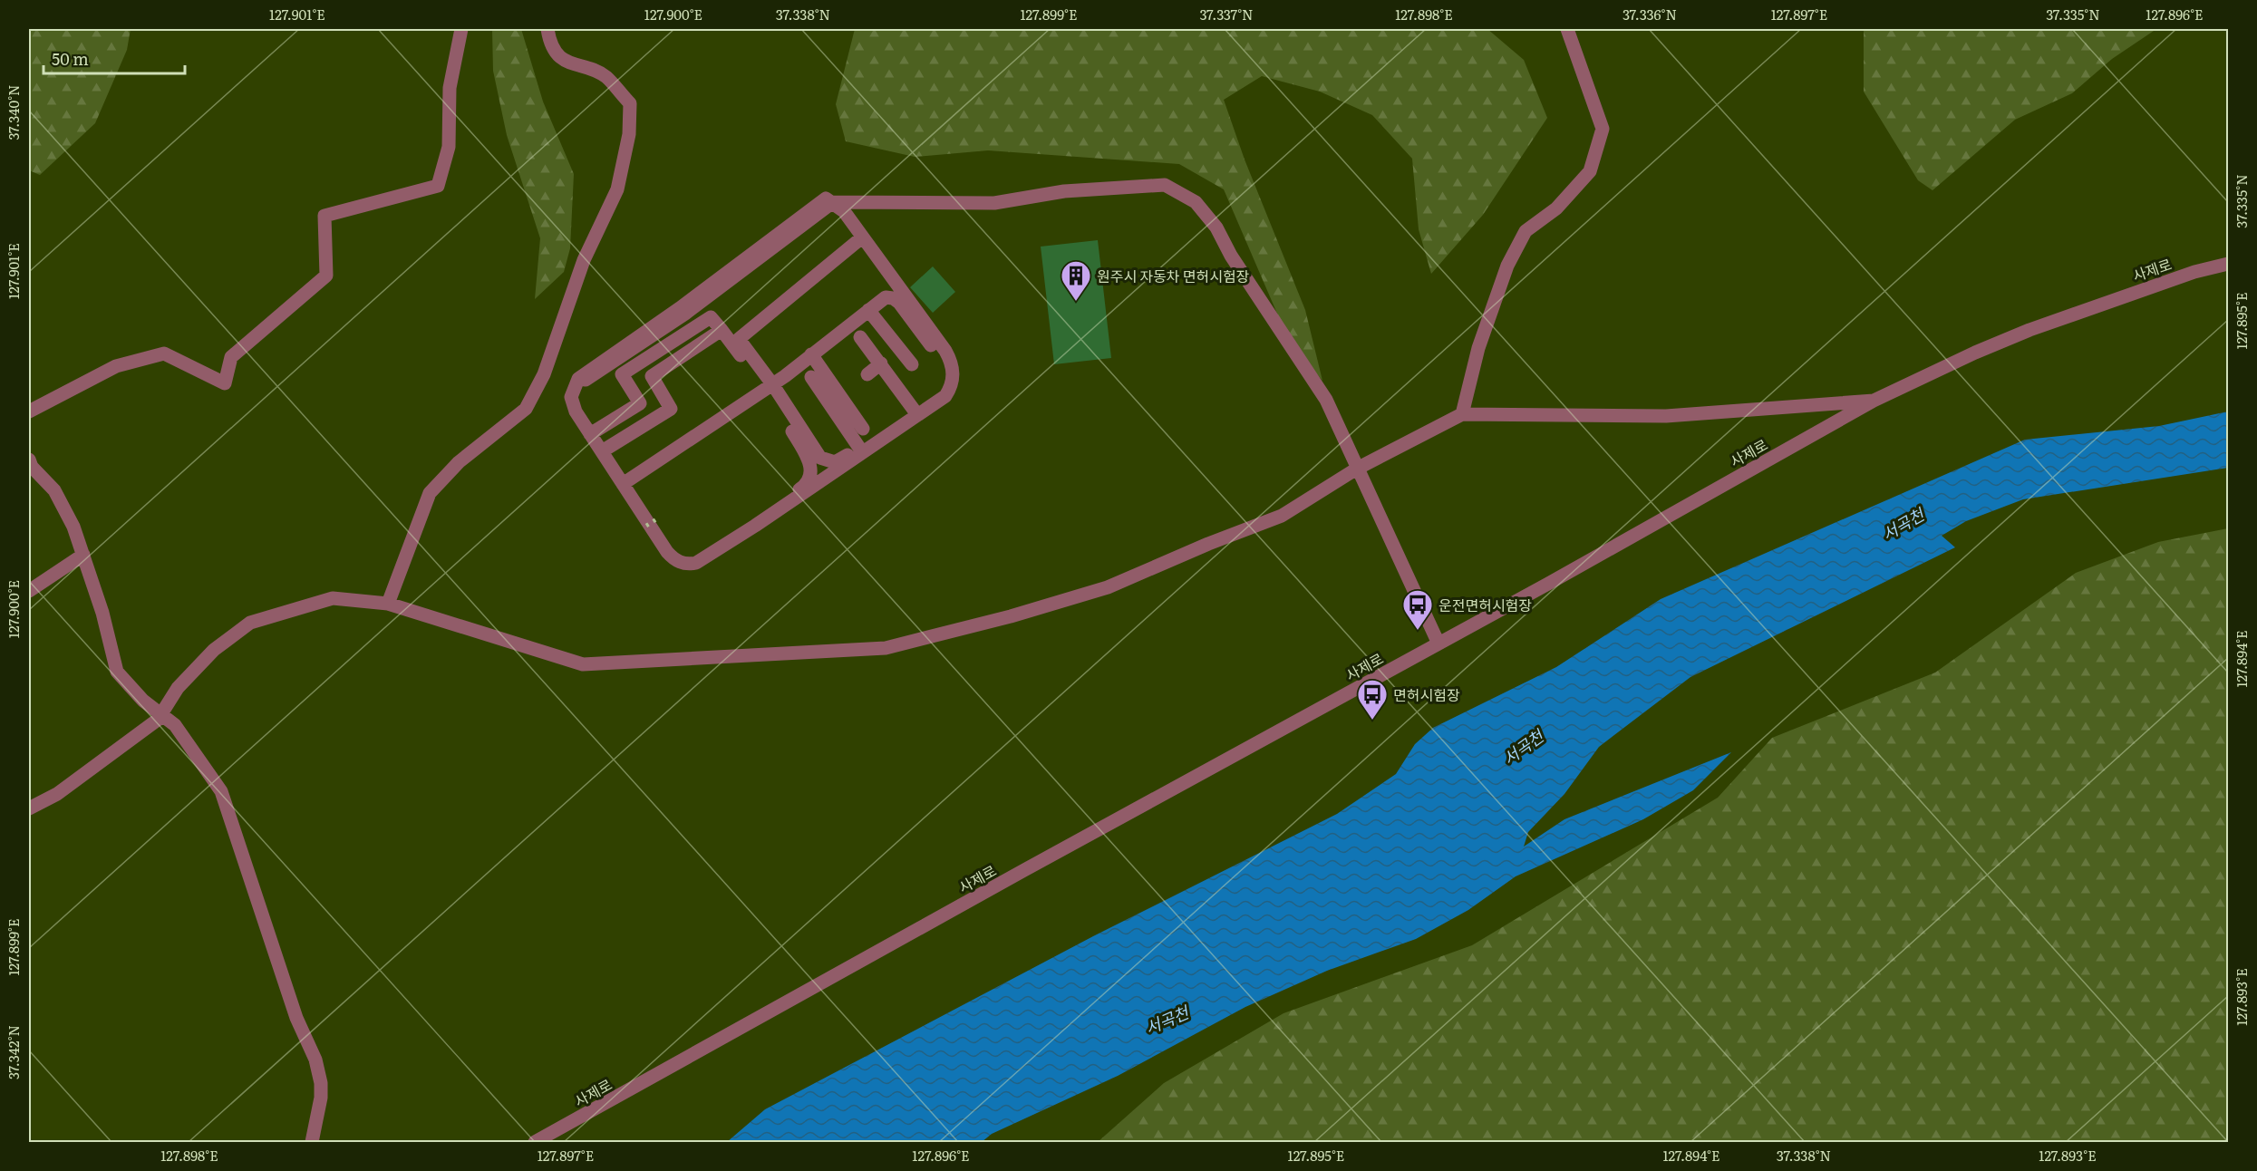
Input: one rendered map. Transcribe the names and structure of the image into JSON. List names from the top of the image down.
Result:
{
  "streets": {
    "street": ["사제로"]
  },
  "water": ["서곡천"],
  "places": {
    "building": ["원주시 자동차 면허시험장"],
    "bus stop": ["운전면허시험장", "면허시험장"]
  },
  "scale_bar": "50 m",
  "coordinates": [
    "127.901°E",
    "127.900°E",
    "37.338°N",
    "127.899°E",
    "37.337°N",
    "127.898°E",
    "37.336°N",
    "127.897°E",
    "37.335°N",
    "127.896°E",
    "37.340°N",
    "127.895°E",
    "127.894°E",
    "127.893°E",
    "37.342°N"
  ]
}
